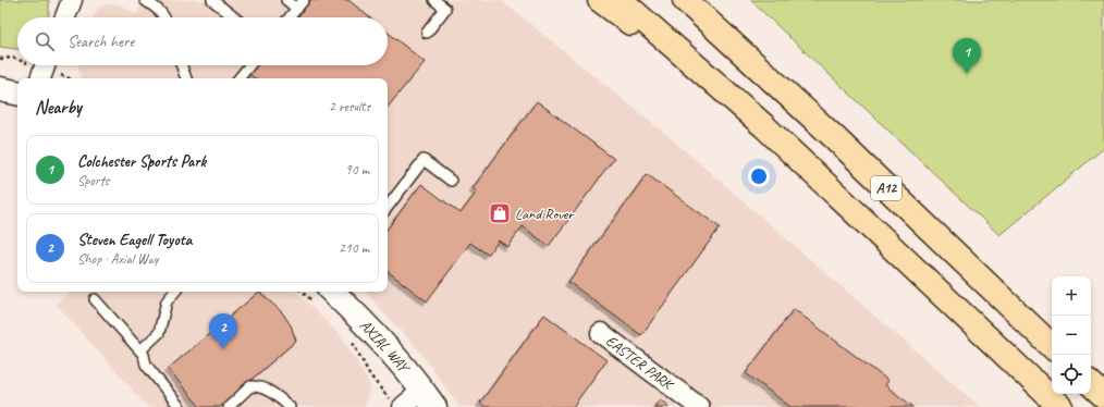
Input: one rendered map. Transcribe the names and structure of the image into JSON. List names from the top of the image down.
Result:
{
  "streets": {
    "highway": ["A12"],
    "street": ["AXIAL WAY", "EASTER PARK"]
  },
  "places": {
    "shop": ["Land Rover"]
  },
  "page": {
    "search": "Search here",
    "pins": ["1", "2"],
    "heading": ["Nearby", "2 results"],
    "list": [
      {
        "mark": "1",
        "name": "Colchester Sports Park",
        "note": "Sports",
        "value": "90 m"
      },
      {
        "mark": "2",
        "name": "Steven Eagell Toyota",
        "note": "Shop · Axial Way",
        "value": "210 m"
      }
    ],
    "map_buttons": ["+", "−"]
  }
}
